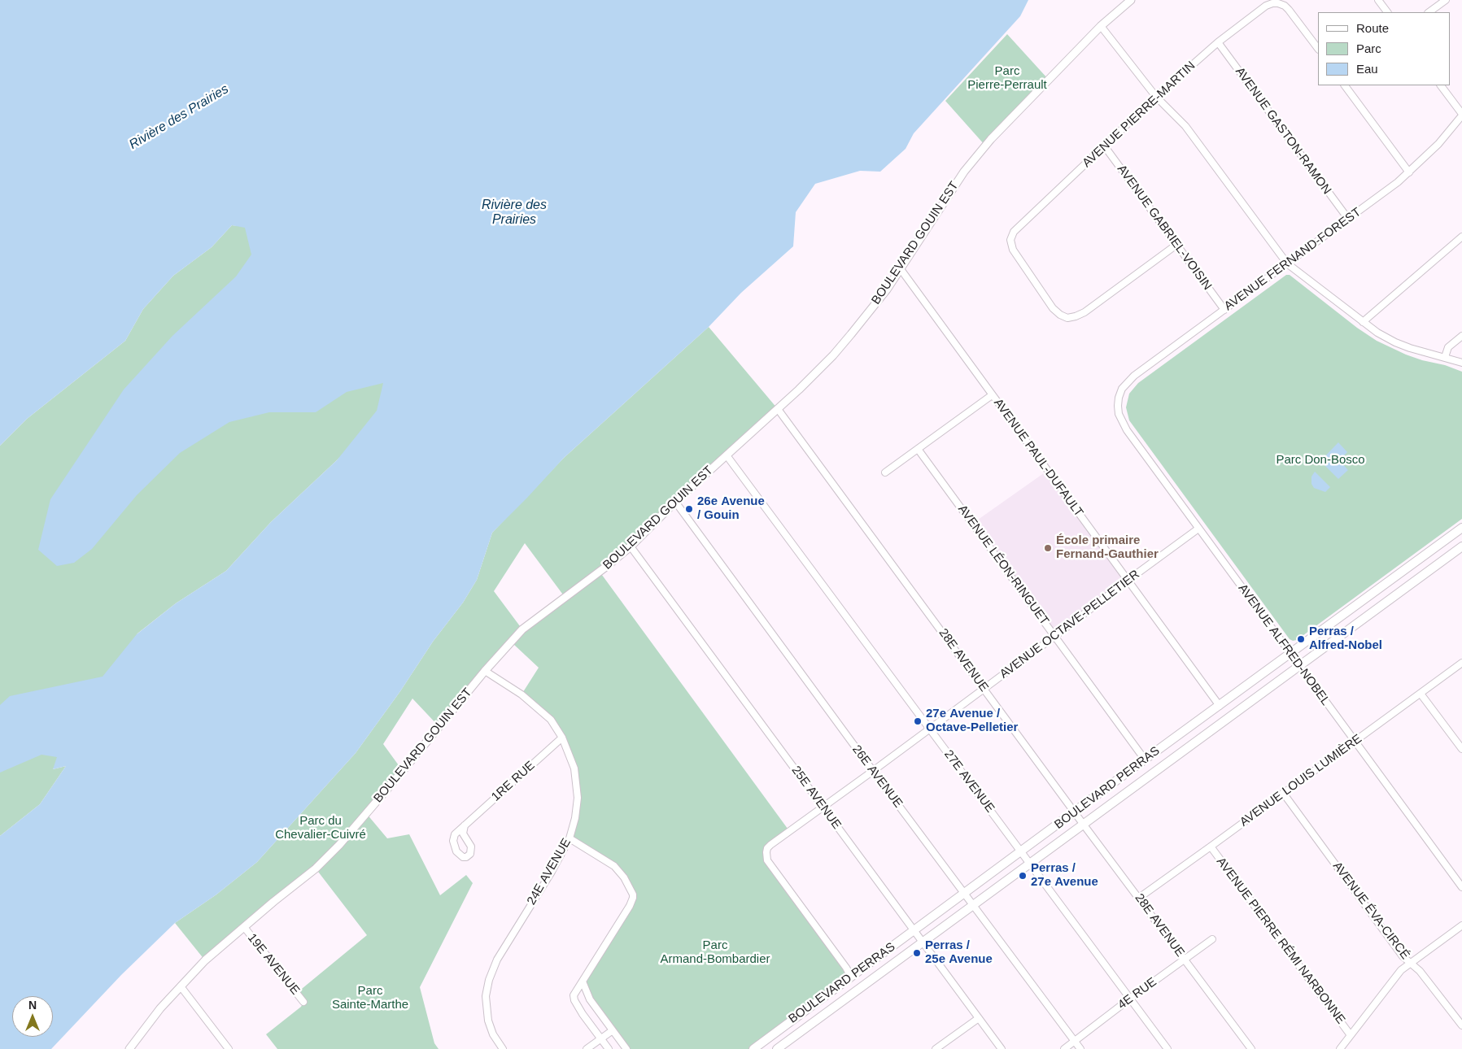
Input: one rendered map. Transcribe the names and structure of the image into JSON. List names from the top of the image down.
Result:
{
  "streets": {
    "main road": ["BOULEVARD PERRAS"],
    "street": [
      "AVENUE PIERRE-MARTIN",
      "AVENUE GASTON-RAMON",
      "AVENUE GABRIEL-VOISIN",
      "BOULEVARD GOUIN EST",
      "AVENUE FERNAND-FOREST",
      "AVENUE PAUL-DUFAULT",
      "AVENUE LÉON-RINGUET",
      "AVENUE OCTAVE-PELLETIER",
      "AVENUE ALFRED-NOBEL",
      "28E AVENUE",
      "26E AVENUE",
      "AVENUE LOUIS LUMIÈRE",
      "1RE RUE",
      "27E AVENUE",
      "25E AVENUE",
      "24E AVENUE",
      "AVENUE ÉVA-CIRCÉ",
      "AVENUE PIERRE RÉMI NARBONNE",
      "19E AVENUE",
      "4E RUE"
    ]
  },
  "crossings": [
    ["AVENUE PIERRE-MARTIN", "AVENUE GASTON-RAMON"],
    ["AVENUE PIERRE-MARTIN", "AVENUE GABRIEL-VOISIN"],
    ["AVENUE GASTON-RAMON", "AVENUE FERNAND-FOREST"],
    ["AVENUE GABRIEL-VOISIN", "AVENUE FERNAND-FOREST"],
    ["BOULEVARD GOUIN EST", "AVENUE PAUL-DUFAULT"],
    ["BOULEVARD GOUIN EST", "28E AVENUE"],
    ["BOULEVARD GOUIN EST", "26E AVENUE"],
    ["BOULEVARD GOUIN EST", "27E AVENUE"],
    ["BOULEVARD GOUIN EST", "25E AVENUE"],
    ["BOULEVARD GOUIN EST", "24E AVENUE"],
    ["BOULEVARD GOUIN EST", "19E AVENUE"],
    ["AVENUE FERNAND-FOREST", "AVENUE ALFRED-NOBEL"],
    ["AVENUE PAUL-DUFAULT", "AVENUE OCTAVE-PELLETIER"],
    ["AVENUE PAUL-DUFAULT", "BOULEVARD PERRAS"],
    ["AVENUE LÉON-RINGUET", "AVENUE OCTAVE-PELLETIER"],
    ["AVENUE LÉON-RINGUET", "BOULEVARD PERRAS"],
    ["AVENUE OCTAVE-PELLETIER", "AVENUE ALFRED-NOBEL"],
    ["AVENUE OCTAVE-PELLETIER", "28E AVENUE"],
    ["AVENUE OCTAVE-PELLETIER", "26E AVENUE"],
    ["AVENUE OCTAVE-PELLETIER", "27E AVENUE"],
    ["AVENUE OCTAVE-PELLETIER", "BOULEVARD PERRAS"],
    ["AVENUE OCTAVE-PELLETIER", "25E AVENUE"],
    ["AVENUE ALFRED-NOBEL", "AVENUE LOUIS LUMIÈRE"],
    ["AVENUE ALFRED-NOBEL", "BOULEVARD PERRAS"],
    ["28E AVENUE", "AVENUE LOUIS LUMIÈRE"],
    ["28E AVENUE", "BOULEVARD PERRAS"],
    ["28E AVENUE", "4E RUE"],
    ["26E AVENUE", "BOULEVARD PERRAS"],
    ["26E AVENUE", "4E RUE"],
    ["AVENUE LOUIS LUMIÈRE", "AVENUE ÉVA-CIRCÉ"],
    ["AVENUE LOUIS LUMIÈRE", "AVENUE PIERRE RÉMI NARBONNE"],
    ["1RE RUE", "24E AVENUE"],
    ["27E AVENUE", "BOULEVARD PERRAS"],
    ["27E AVENUE", "4E RUE"],
    ["BOULEVARD PERRAS", "25E AVENUE"]
  ],
  "water": ["Rivière des Prairies"],
  "parks": [
    "Parc Pierre-Perrault",
    "Parc Don-Bosco",
    "Parc du Chevalier-Cuivré",
    "Parc Armand-Bombardier",
    "Parc Sainte-Marthe"
  ],
  "places": [
    "26e Avenue / Gouin",
    "École primaire Fernand-Gauthier",
    "Perras / Alfred-Nobel",
    "27e Avenue / Octave-Pelletier",
    "Perras / 27e Avenue",
    "Perras / 25e Avenue"
  ],
  "legend": ["Route", "Parc", "Eau"],
  "north": "top"
}
